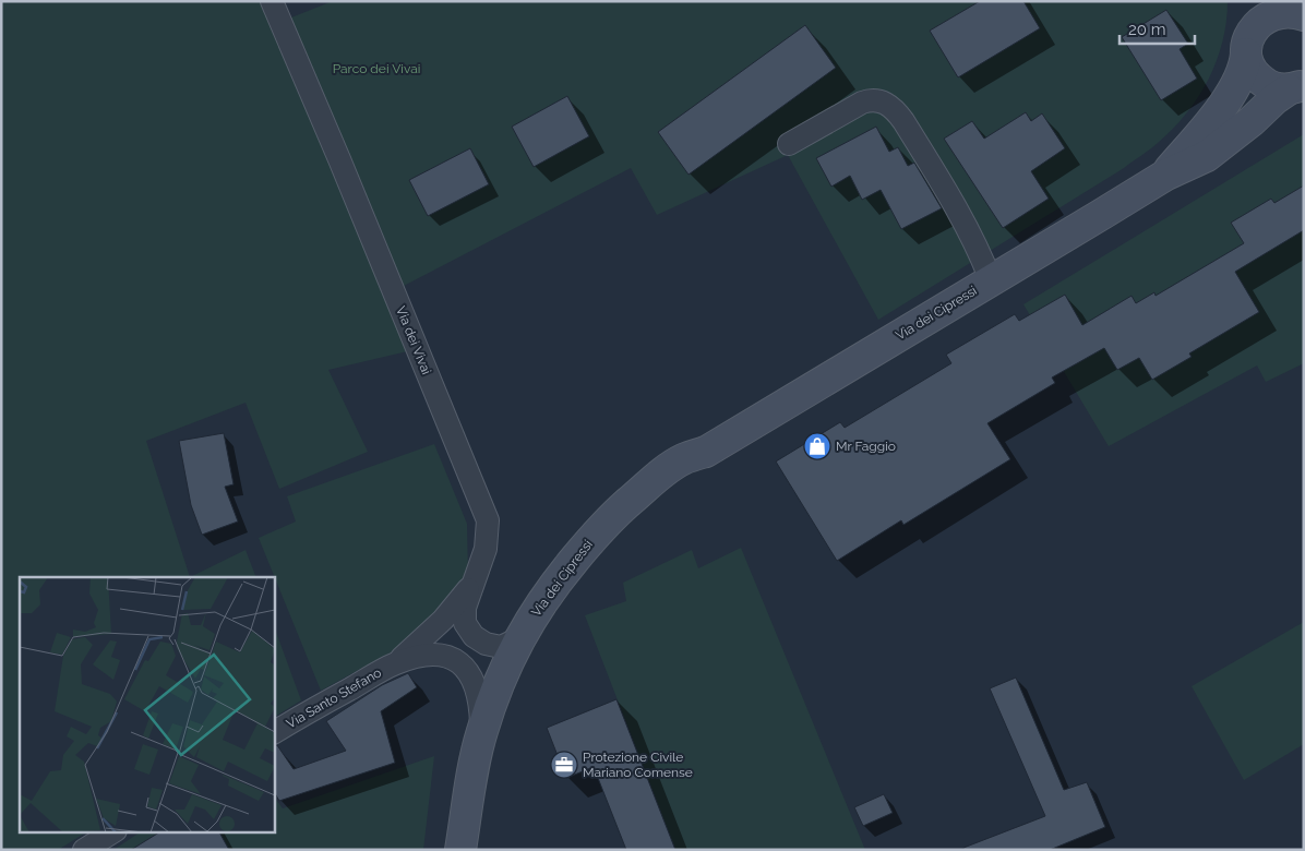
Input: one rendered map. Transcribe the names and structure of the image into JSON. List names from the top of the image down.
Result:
{
  "streets": {
    "main road": ["Via dei Cipressi"],
    "street": ["Via dei Vivai", "Via Santo Stefano"]
  },
  "crossings": [
    ["Via dei Cipressi", "Via dei Vivai"],
    ["Via dei Cipressi", "Via Santo Stefano"],
    ["Via dei Vivai", "Via Santo Stefano"]
  ],
  "parks": ["Parco dei Vivai"],
  "places": {
    "shop": ["Mr Faggio"],
    "office": ["Protezione Civile Mariano Comense"]
  },
  "scale_bar": "20 m"
}
